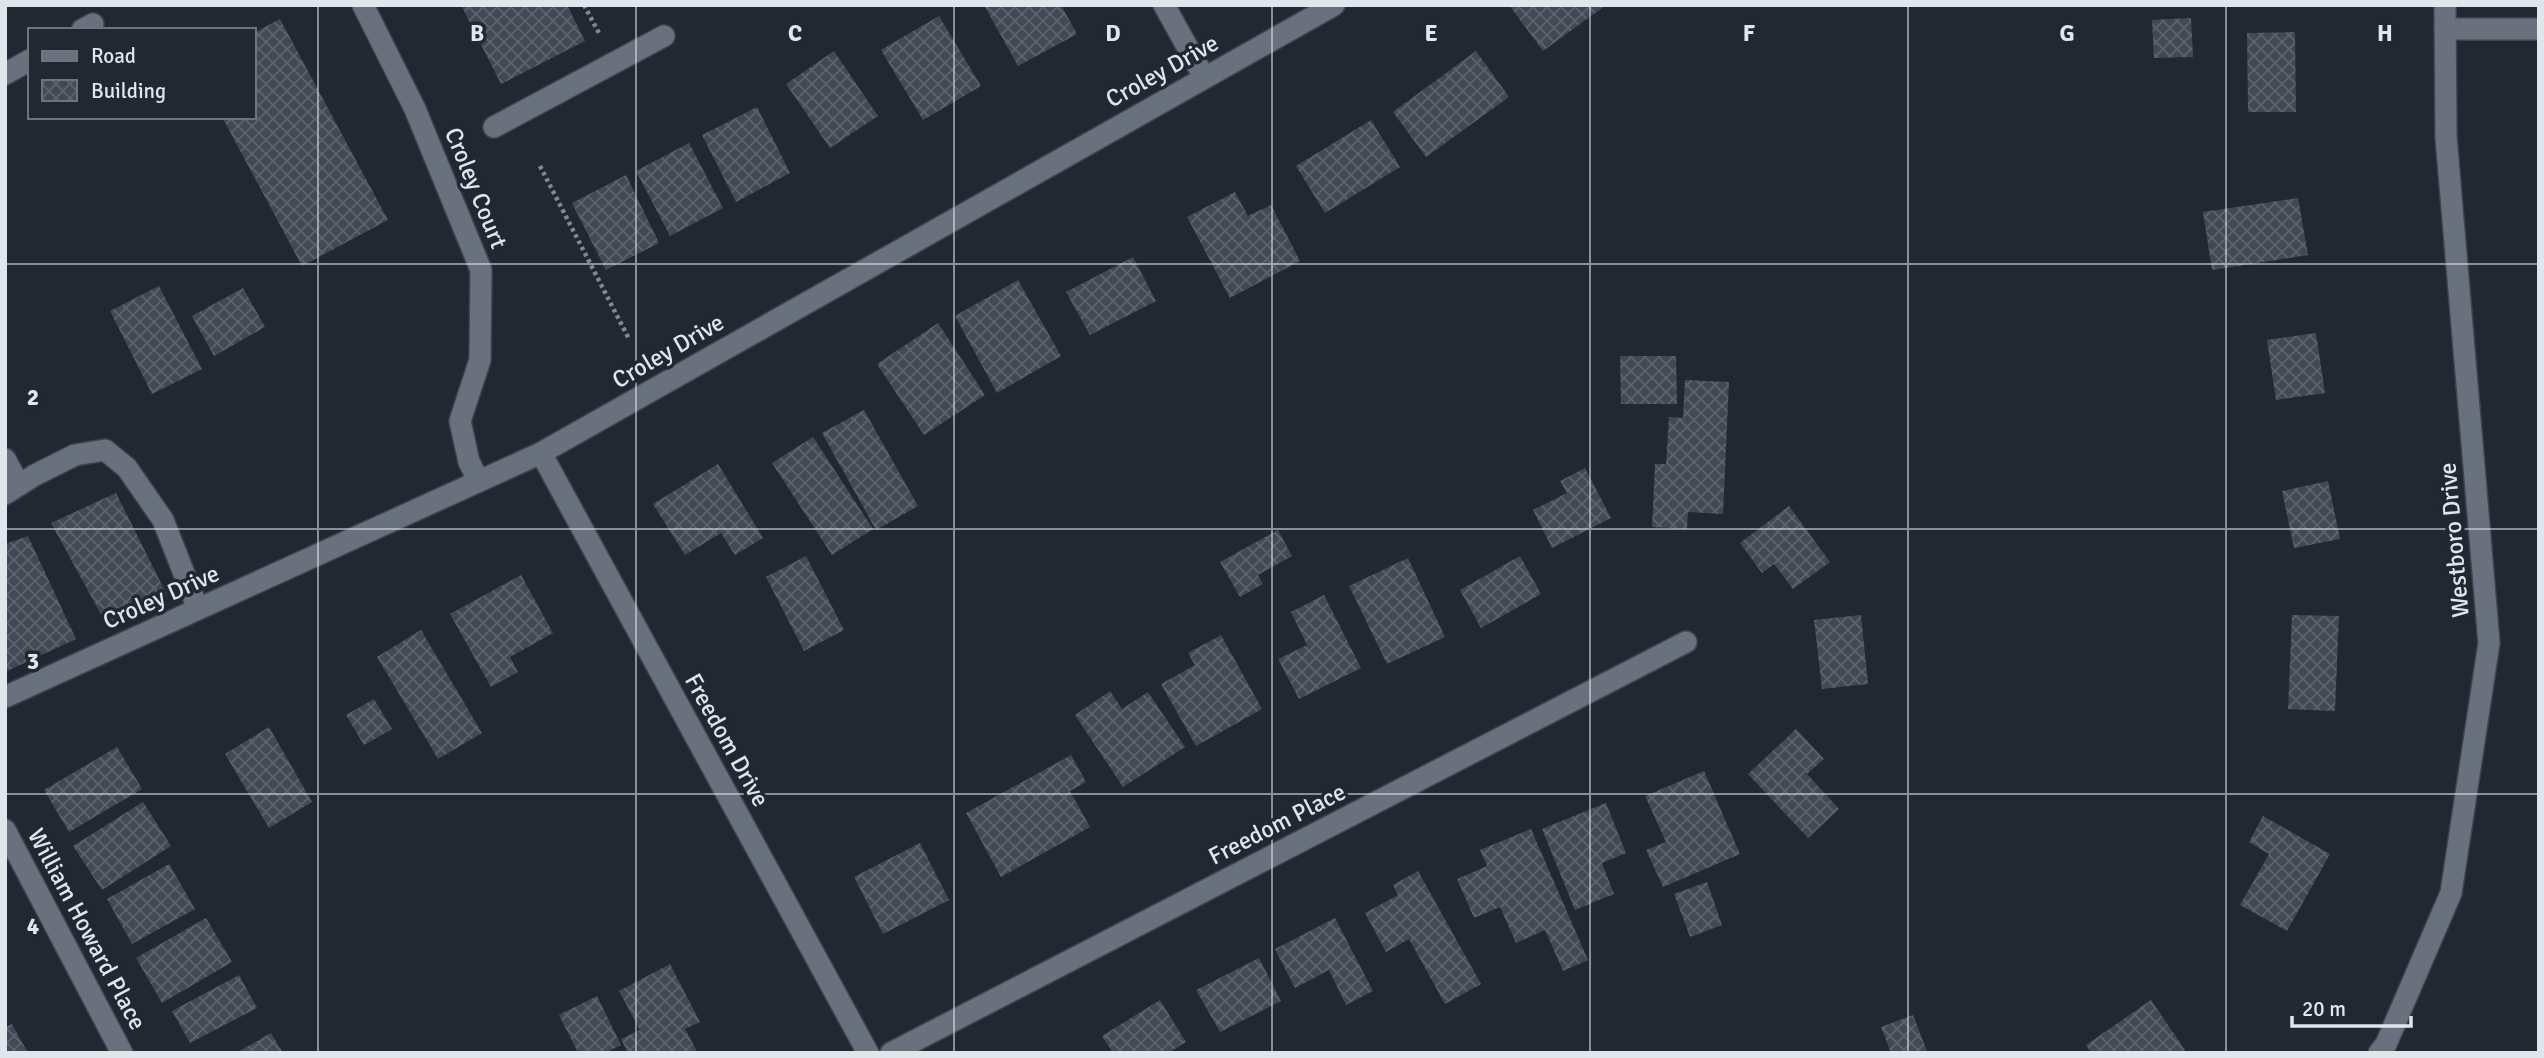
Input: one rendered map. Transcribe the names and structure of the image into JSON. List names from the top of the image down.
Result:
{
  "streets": {
    "street": [
      "Croley Drive",
      "Croley Court",
      "Westboro Drive",
      "Freedom Drive",
      "Freedom Place",
      "William Howard Place"
    ]
  },
  "crossings": [
    ["Croley Drive", "Croley Court"],
    ["Croley Drive", "Freedom Drive"]
  ],
  "legend": ["Road", "Building"],
  "scale_bar": "20 m",
  "grid": {
    "columns": [
      "B",
      "C",
      "D",
      "E",
      "F",
      "G",
      "H"
    ],
    "rows": ["2", "3", "4"]
  }
}
